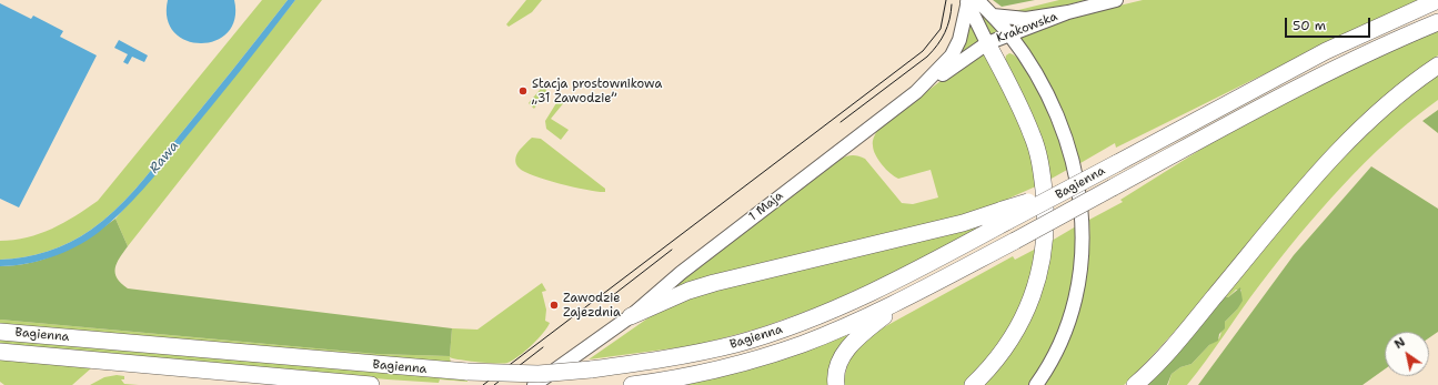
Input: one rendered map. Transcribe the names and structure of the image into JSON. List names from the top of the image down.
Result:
{
  "streets": {
    "main road": ["Bagienna"],
    "street": ["Krakowska", "1 Maja"]
  },
  "crossings": [
    ["Krakowska", "1 Maja"]
  ],
  "water": ["Rawa"],
  "places": ["Stacja prostownikowa „31 Zawodzie”", "Zawodzie Zajezdnia"],
  "scale_bar": "50 m",
  "north": "top left"
}
